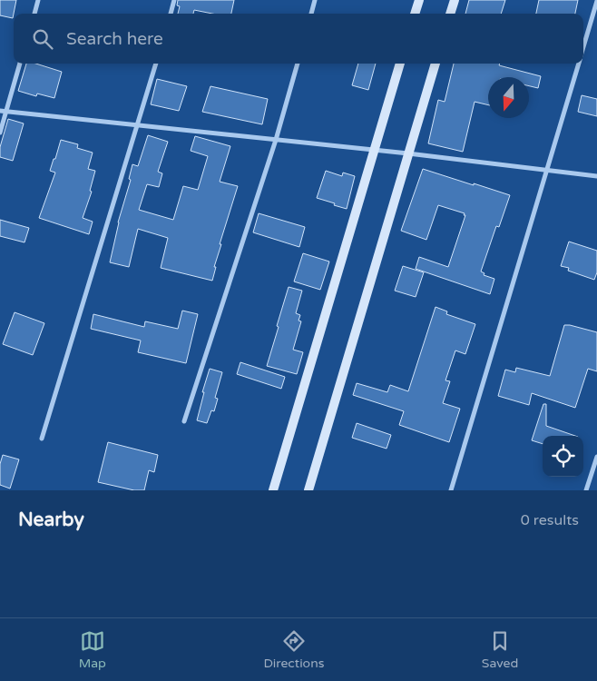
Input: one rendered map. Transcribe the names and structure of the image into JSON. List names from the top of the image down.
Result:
{
  "north": "bottom",
  "page": {
    "search": "Search here",
    "heading": ["Nearby", "0 results"],
    "nav": ["Map", "Directions", "Saved"]
  }
}
